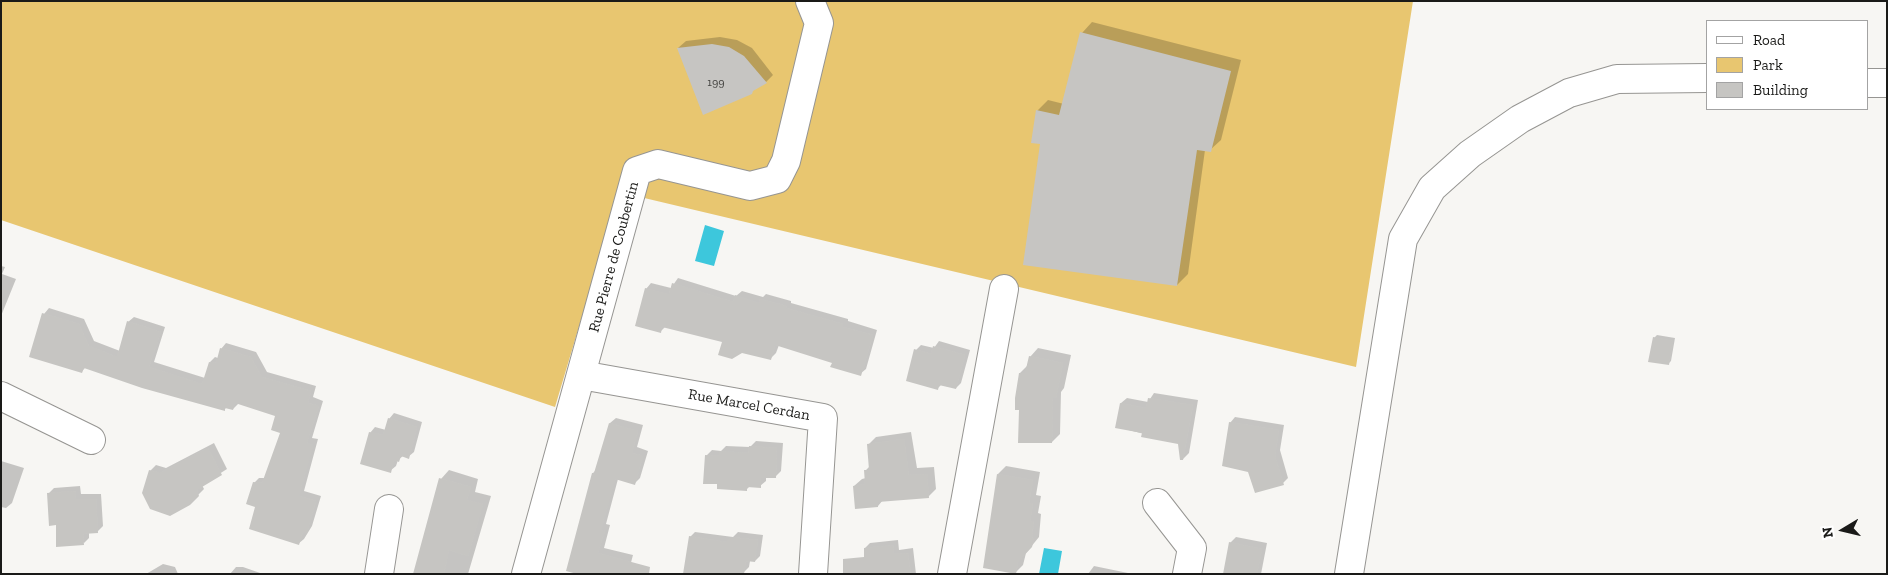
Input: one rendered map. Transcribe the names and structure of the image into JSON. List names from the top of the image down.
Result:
{
  "streets": {
    "street": ["Rue Pierre de Coubertin", "Rue Marcel Cerdan"]
  },
  "crossings": [
    ["Rue Pierre de Coubertin", "Rue Marcel Cerdan"]
  ],
  "house_numbers": ["199"],
  "legend": ["Road", "Park", "Building"],
  "north": "left"
}
